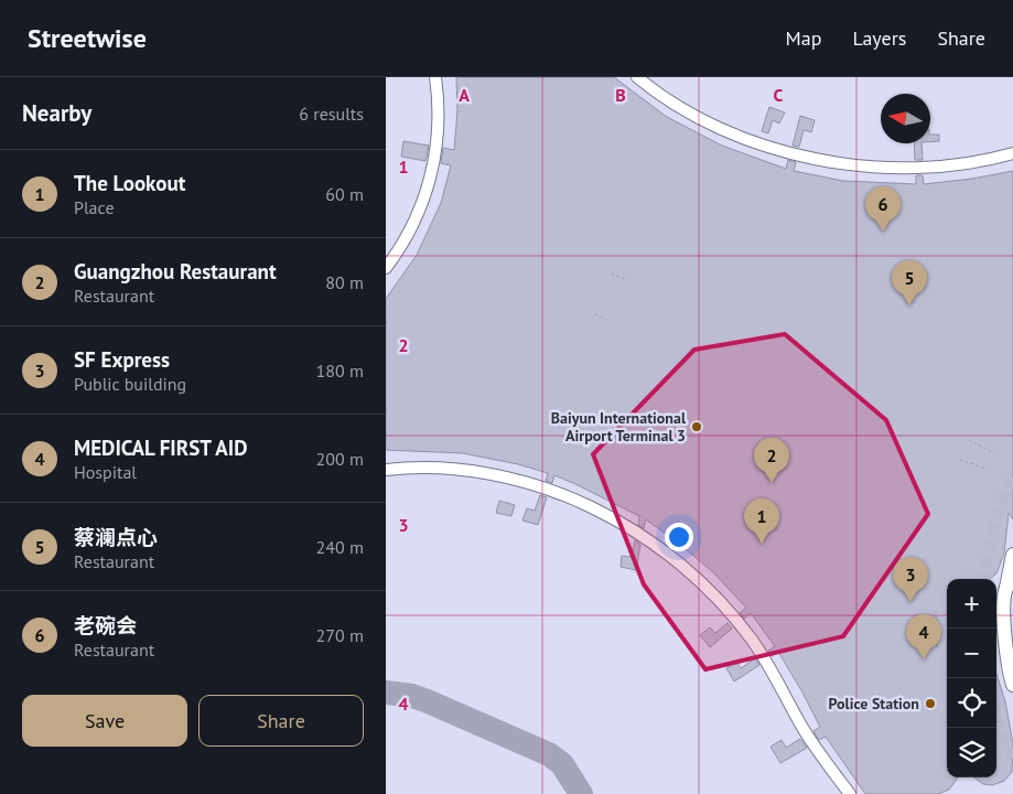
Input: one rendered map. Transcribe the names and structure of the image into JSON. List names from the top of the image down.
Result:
{
  "places": ["Baiyun International Airport Terminal 3", "Police Station"],
  "north": "left",
  "page": {
    "header": "Streetwise",
    "nav": ["Map", "Layers", "Share"],
    "heading": ["Nearby", "6 results"],
    "list": [
      {
        "mark": "1",
        "name": "The Lookout",
        "note": "Place",
        "value": "60 m"
      },
      {
        "mark": "2",
        "name": "Guangzhou Restaurant",
        "note": "Restaurant",
        "value": "80 m"
      },
      {
        "mark": "3",
        "name": "SF Express",
        "note": "Public building",
        "value": "180 m"
      },
      {
        "mark": "4",
        "name": "MEDICAL FIRST AID",
        "note": "Hospital",
        "value": "200 m"
      },
      {
        "mark": "5",
        "name": "蔡澜点心",
        "note": "Restaurant",
        "value": "240 m"
      },
      {
        "mark": "6",
        "name": "老碗会",
        "note": "Restaurant",
        "value": "270 m"
      }
    ],
    "pins": [
      "6",
      "5",
      "2",
      "1",
      "3",
      "4"
    ],
    "map_buttons": ["+", "−"],
    "buttons": ["Save", "Share"]
  },
  "grid": {
    "columns": ["A", "B", "C"],
    "rows": [
      "1",
      "2",
      "3",
      "4"
    ]
  }
}
